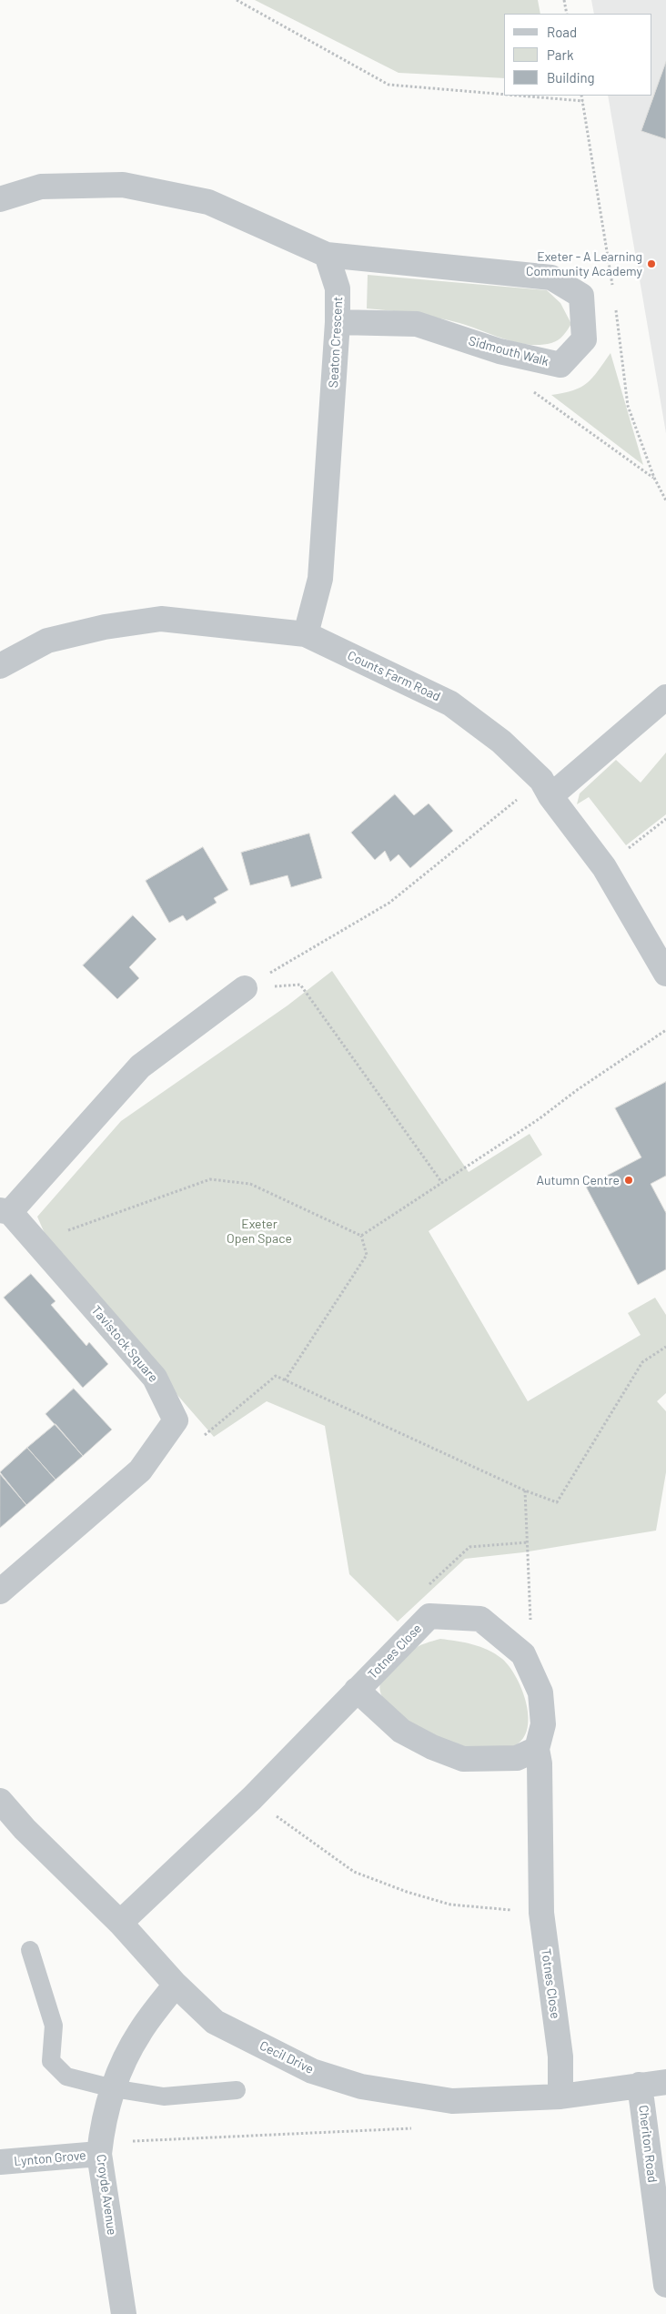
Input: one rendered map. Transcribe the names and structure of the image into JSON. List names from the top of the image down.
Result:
{
  "streets": {
    "street": [
      "Seaton Crescent",
      "Sidmouth Walk",
      "Counts Farm Road",
      "Tavistock Square",
      "Totnes Close",
      "Cecil Drive",
      "Cheriton Road",
      "Lynton Grove",
      "Croyde Avenue"
    ]
  },
  "crossings": [
    ["Seaton Crescent", "Sidmouth Walk"],
    ["Seaton Crescent", "Counts Farm Road"],
    ["Totnes Close", "Cecil Drive"],
    ["Cecil Drive", "Cheriton Road"],
    ["Cecil Drive", "Croyde Avenue"],
    ["Lynton Grove", "Croyde Avenue"]
  ],
  "parks": ["Exeter Open Space"],
  "places": ["Exeter - A Learning Community Academy", "Autumn Centre"],
  "legend": ["Road", "Park", "Building"]
}
